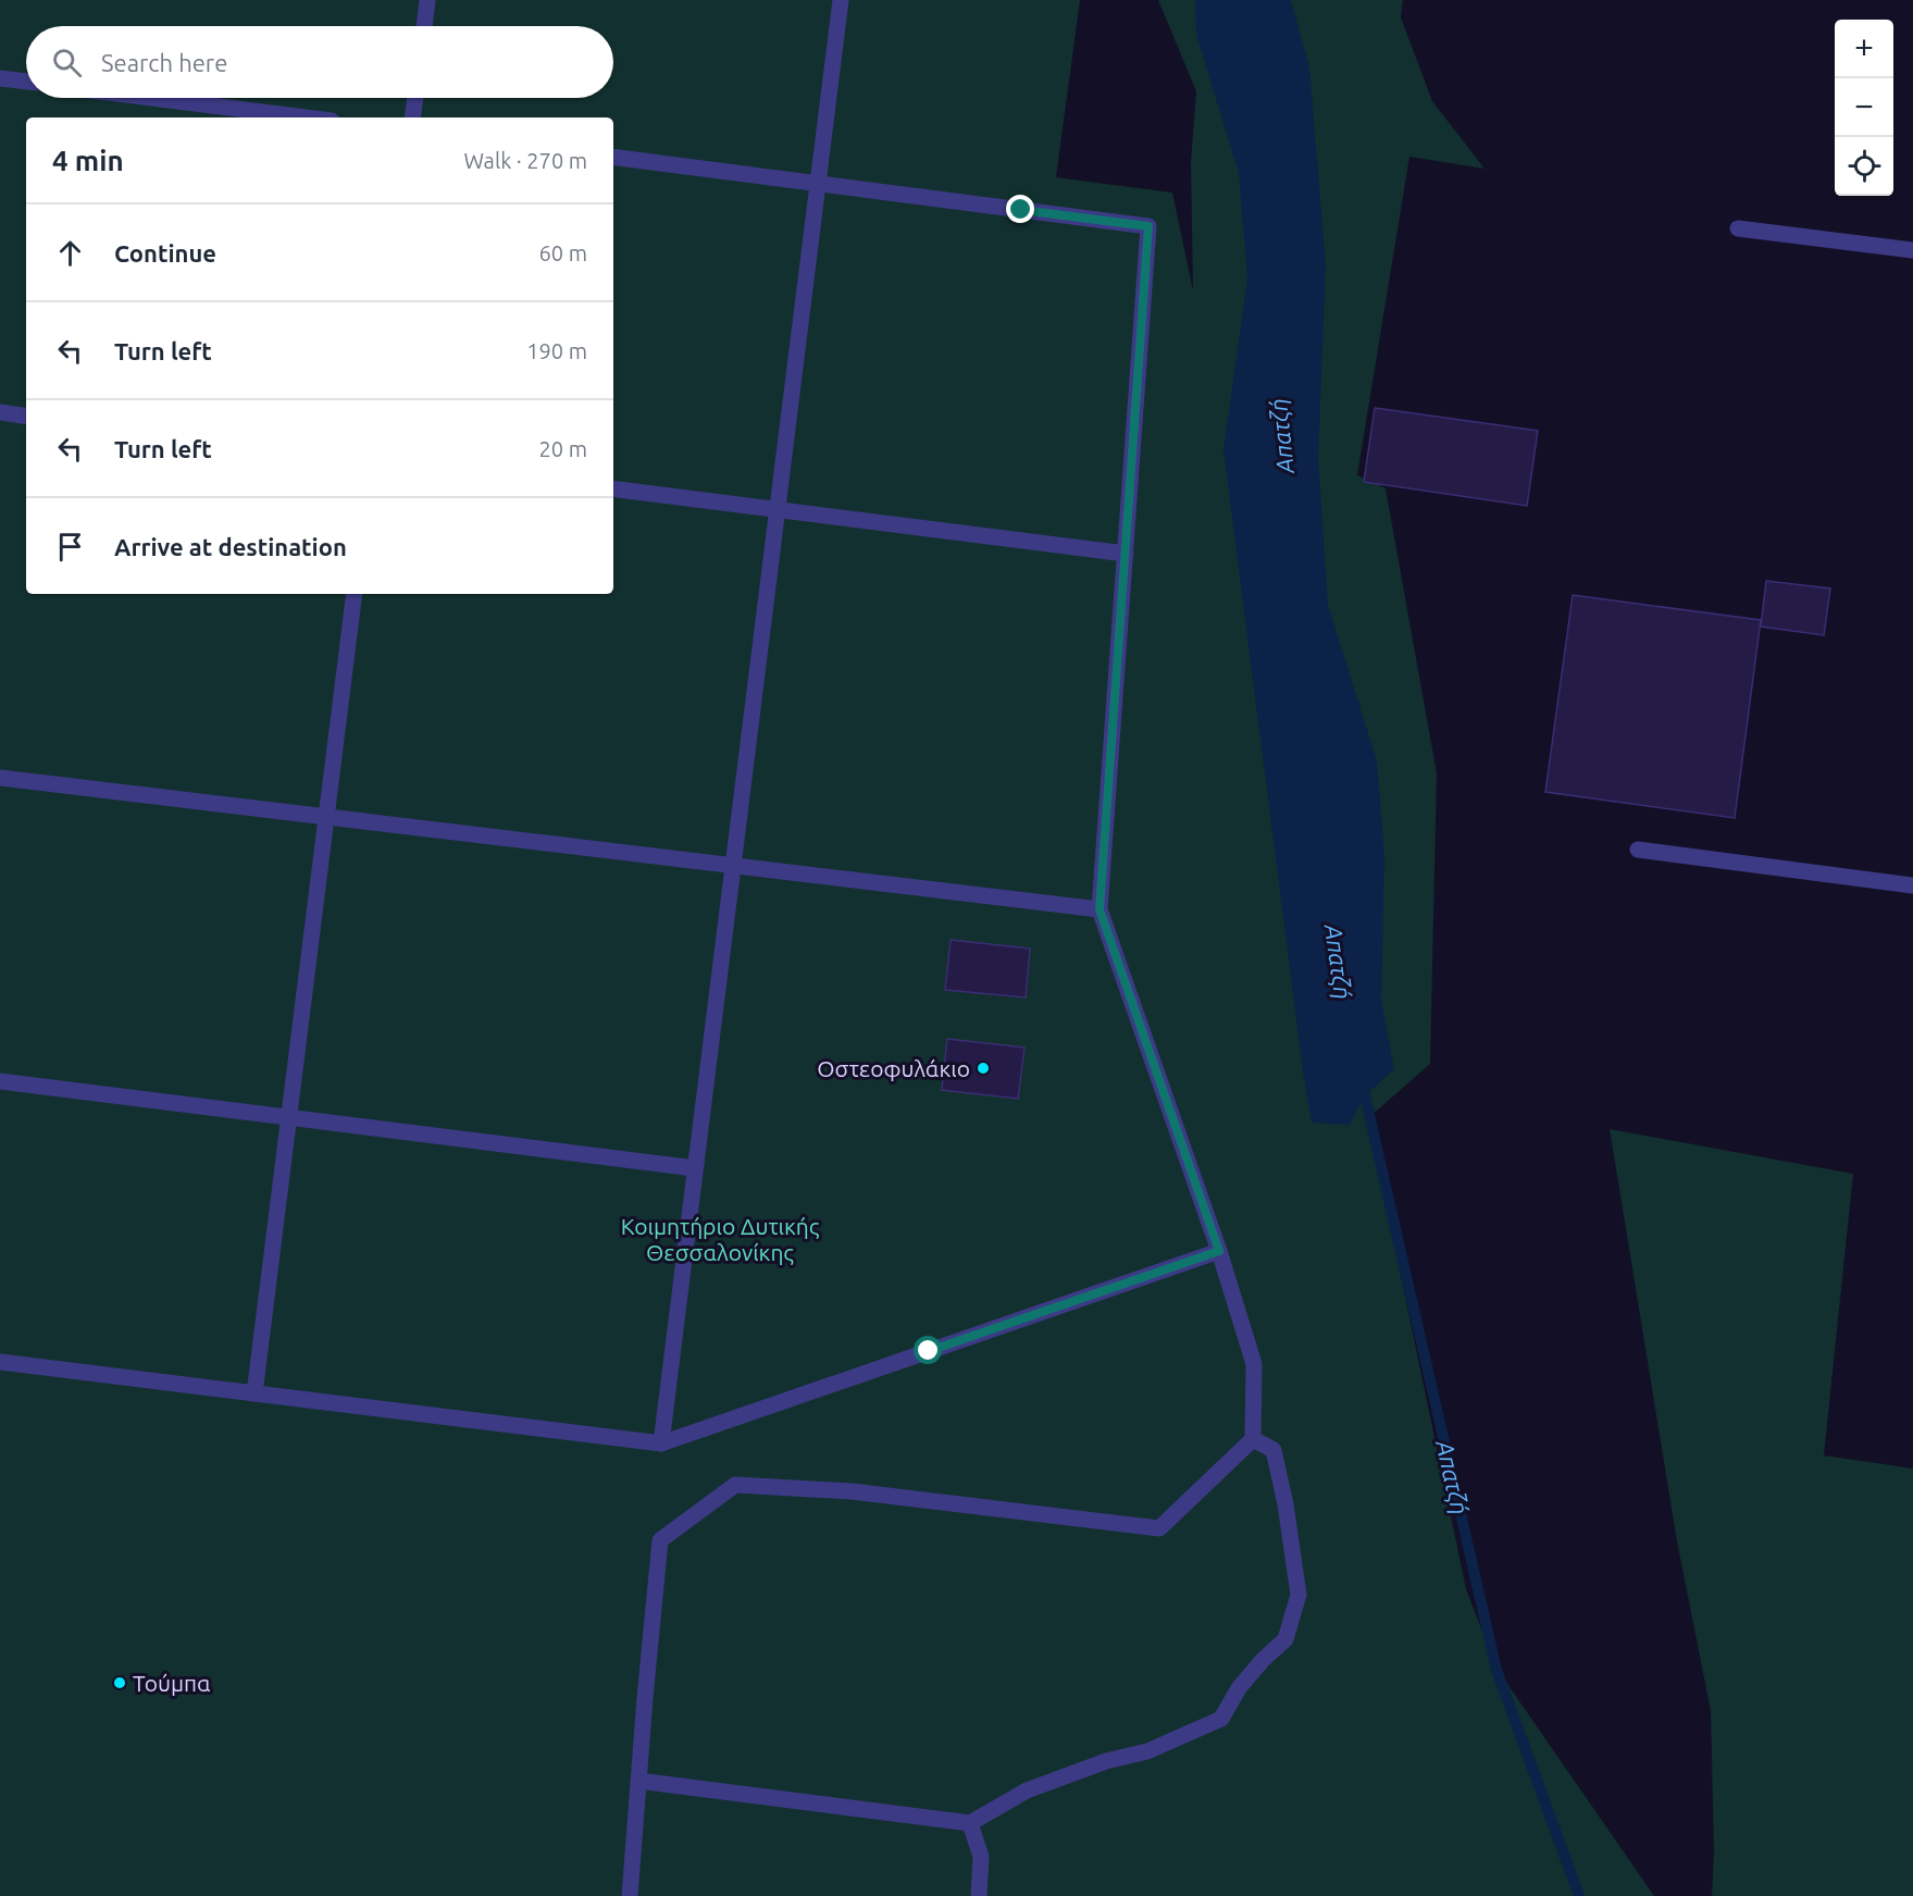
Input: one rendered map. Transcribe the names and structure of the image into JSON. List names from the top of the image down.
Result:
{
  "water": ["Απατζή"],
  "parks": ["Κοιμητήριο Δυτικής Θεσσαλονίκης"],
  "places": ["Οστεοφυλάκιο", "Τούμπα"],
  "page": {
    "map_buttons": ["+", "−"],
    "search": "Search here",
    "heading": ["4 min", "Walk · 270 m"],
    "list": [
      ["Continue", "60 m"],
      ["Turn left", "190 m"],
      ["Turn left", "20 m"],
      "Arrive at destination"
    ]
  }
}
